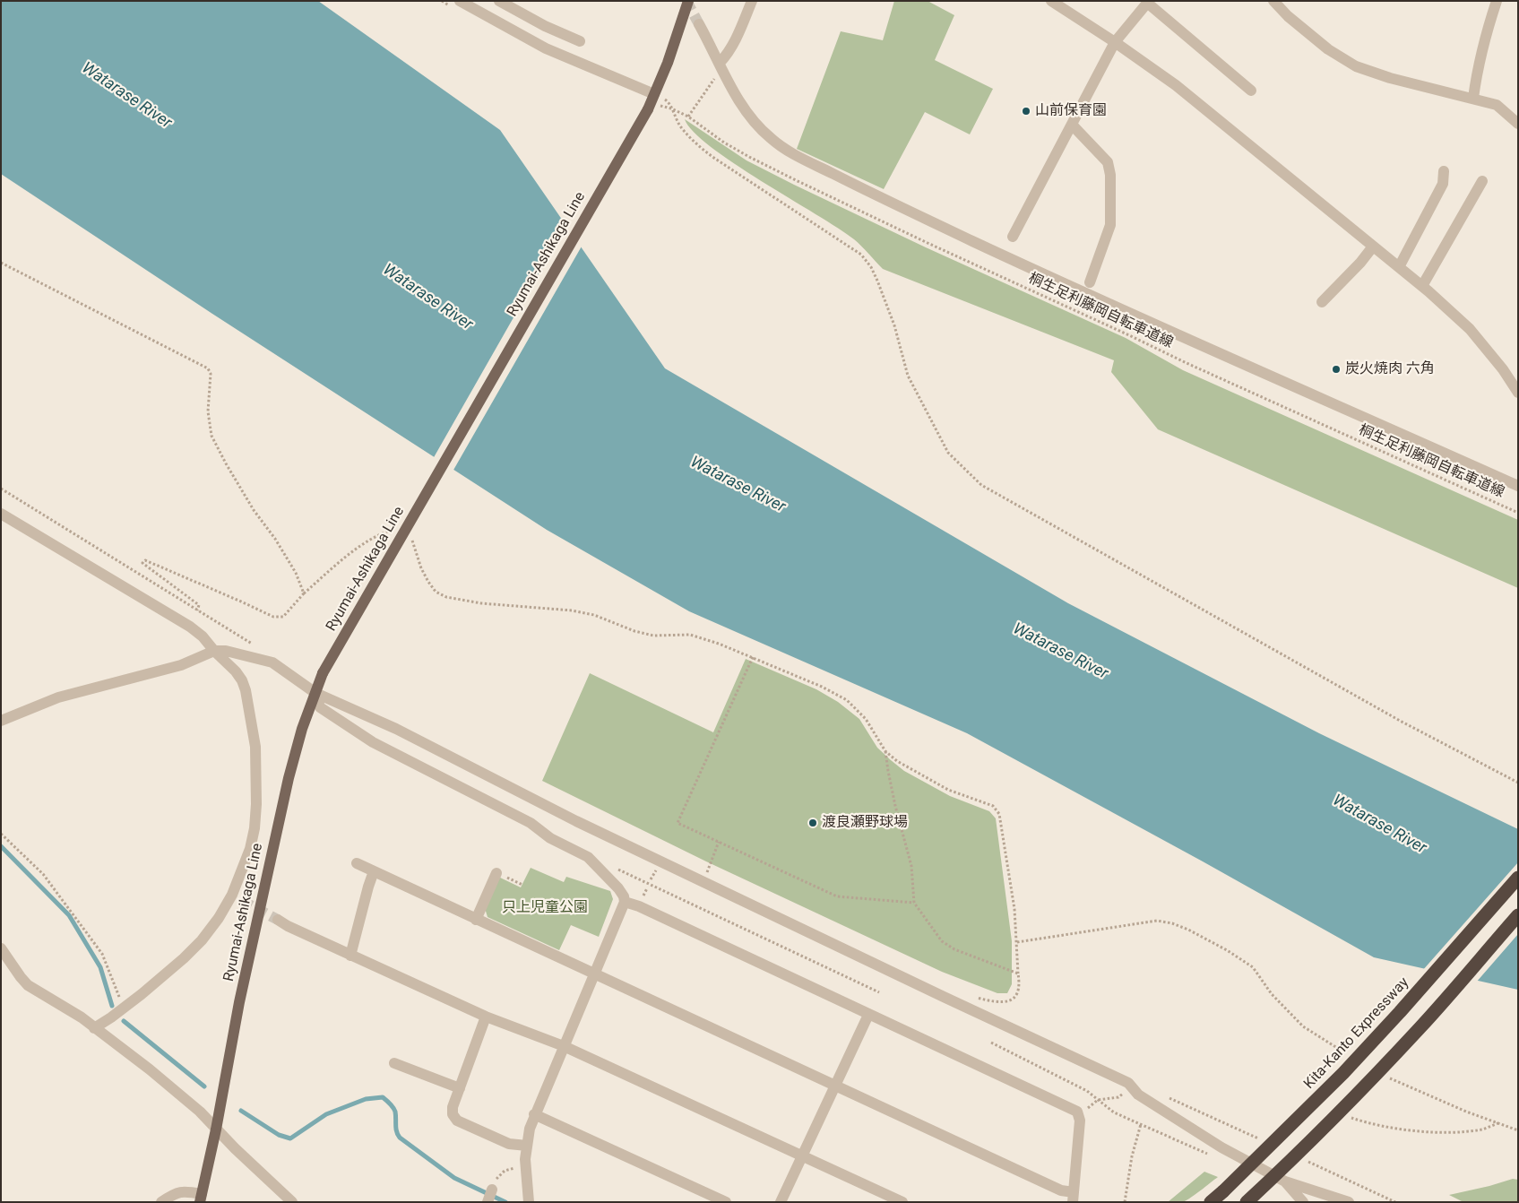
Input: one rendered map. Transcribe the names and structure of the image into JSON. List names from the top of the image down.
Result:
{
  "streets": {
    "highway": ["Kita-Kanto Expressway"],
    "main road": ["Ryumai-Ashikaga Line"],
    "path": ["桐生足利藤岡自転車道線"]
  },
  "water": ["Watarase River"],
  "parks": ["只上児童公園"],
  "places": ["山前保育園", "炭火焼肉 六角", "渡良瀬野球場"]
}
